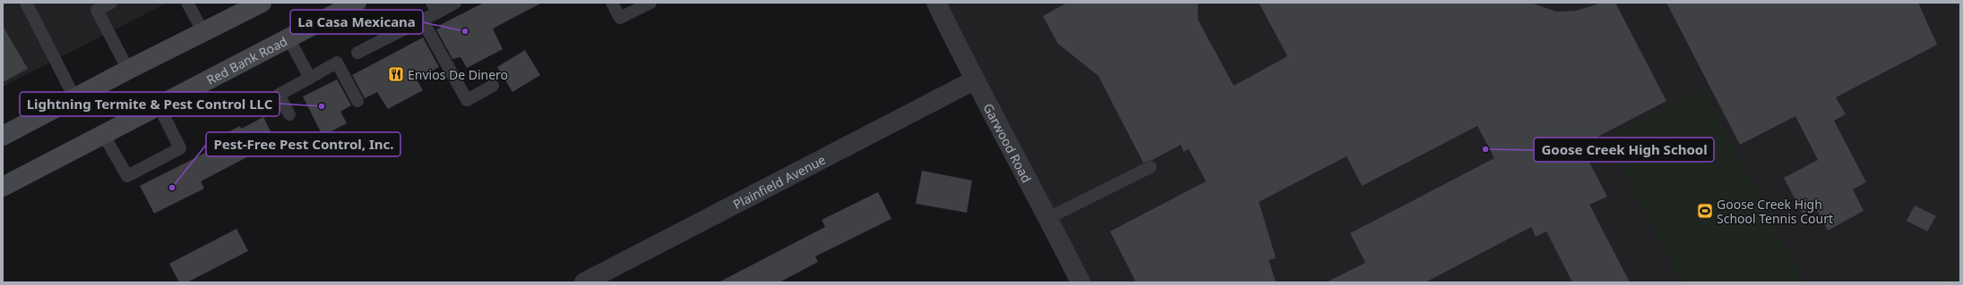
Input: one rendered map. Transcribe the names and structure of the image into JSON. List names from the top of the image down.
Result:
{
  "streets": {
    "main road": ["Red Bank Road"],
    "street": ["Garwood Road", "Plainfield Avenue"]
  },
  "crossings": [
    ["Garwood Road", "Plainfield Avenue"]
  ],
  "places": {
    "other": [
      "La Casa Mexicana",
      "Lightning Termite & Pest Control LLC",
      "Goose Creek High School",
      "Pest-Free Pest Control, Inc."
    ],
    "restaurant": ["Envios De Dinero"],
    "sports": ["Goose Creek High School Tennis Court"]
  }
}
